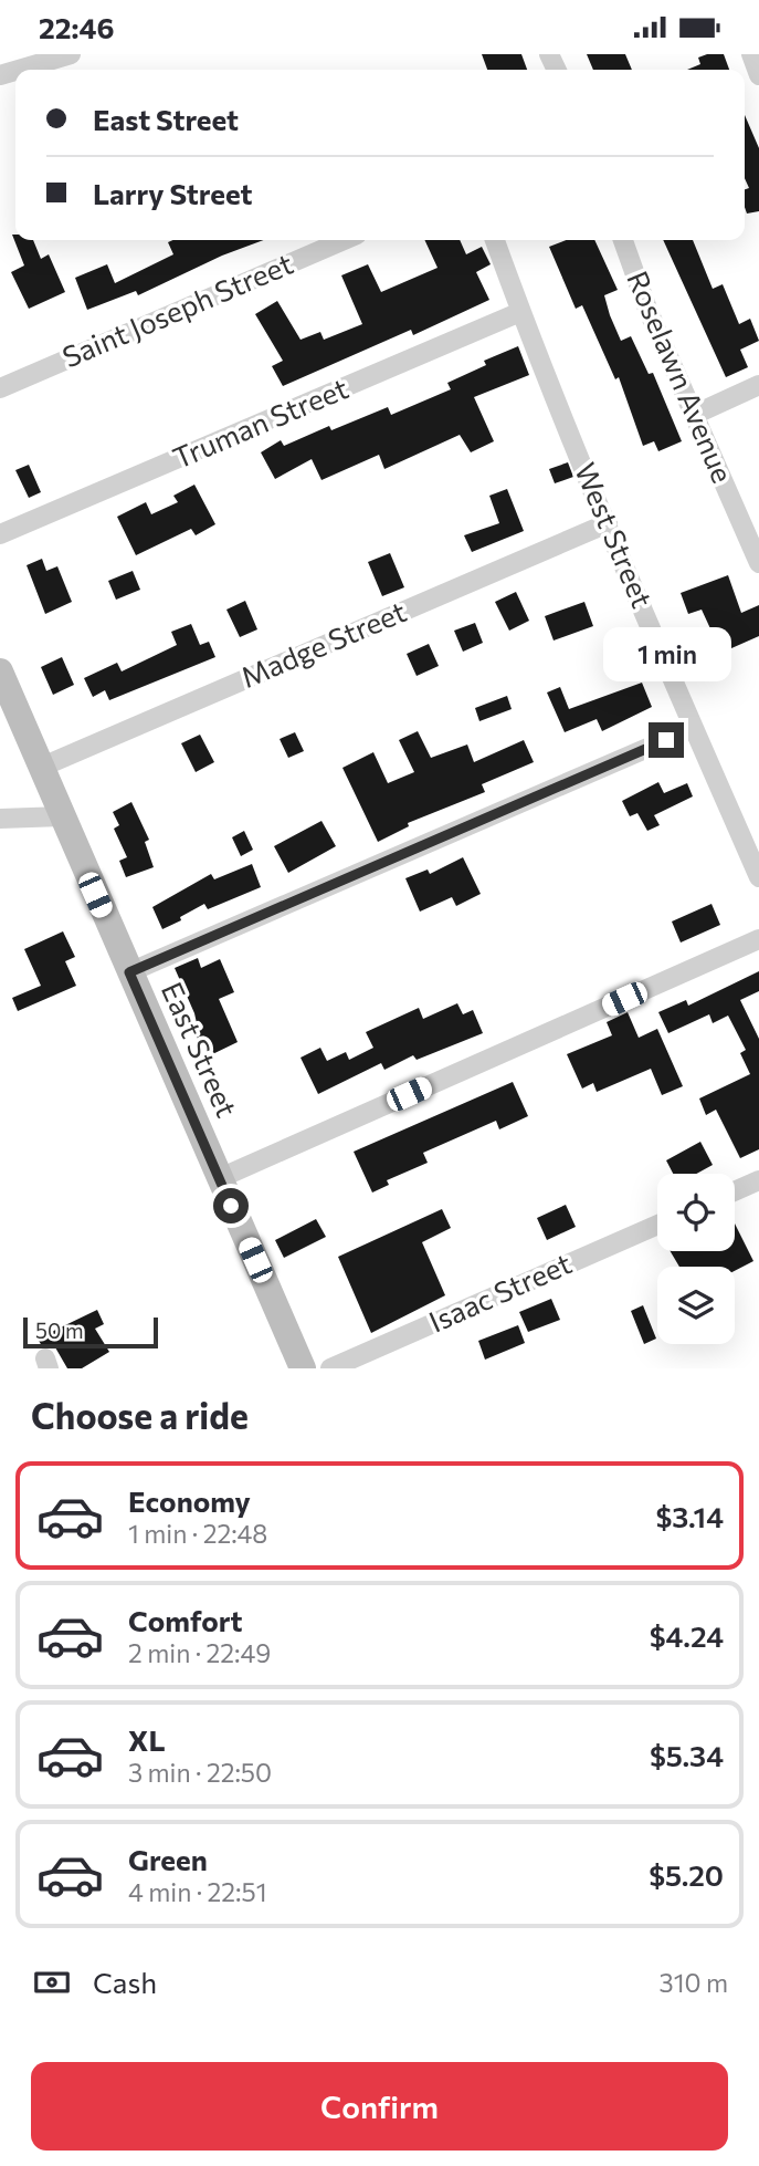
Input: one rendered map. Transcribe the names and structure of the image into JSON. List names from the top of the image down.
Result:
{
  "streets": {
    "street": [
      "Saint Joseph Street",
      "Roselawn Avenue",
      "Truman Street",
      "West Street",
      "Madge Street",
      "East Street",
      "Isaac Street"
    ]
  },
  "crossings": [
    ["Truman Street", "West Street"],
    ["West Street", "Madge Street"],
    ["Madge Street", "East Street"]
  ],
  "scale_bar": "50 m",
  "page": {
    "status": "22:46",
    "banner": ["East Street", "Larry Street"],
    "bubble": "1 min",
    "scale": "50 m",
    "heading": "Choose a ride",
    "list": [
      {
        "name": "Economy",
        "note": "1 min · 22:48",
        "value": "$3.14"
      },
      {
        "name": "Comfort",
        "note": "2 min · 22:49",
        "value": "$4.24"
      },
      {
        "name": "XL",
        "note": "3 min · 22:50",
        "value": "$5.34"
      },
      {
        "name": "Green",
        "note": "4 min · 22:51",
        "value": "$5.20"
      }
    ],
    "pay": ["Cash", "310 m"],
    "buttons": "Confirm"
  }
}
